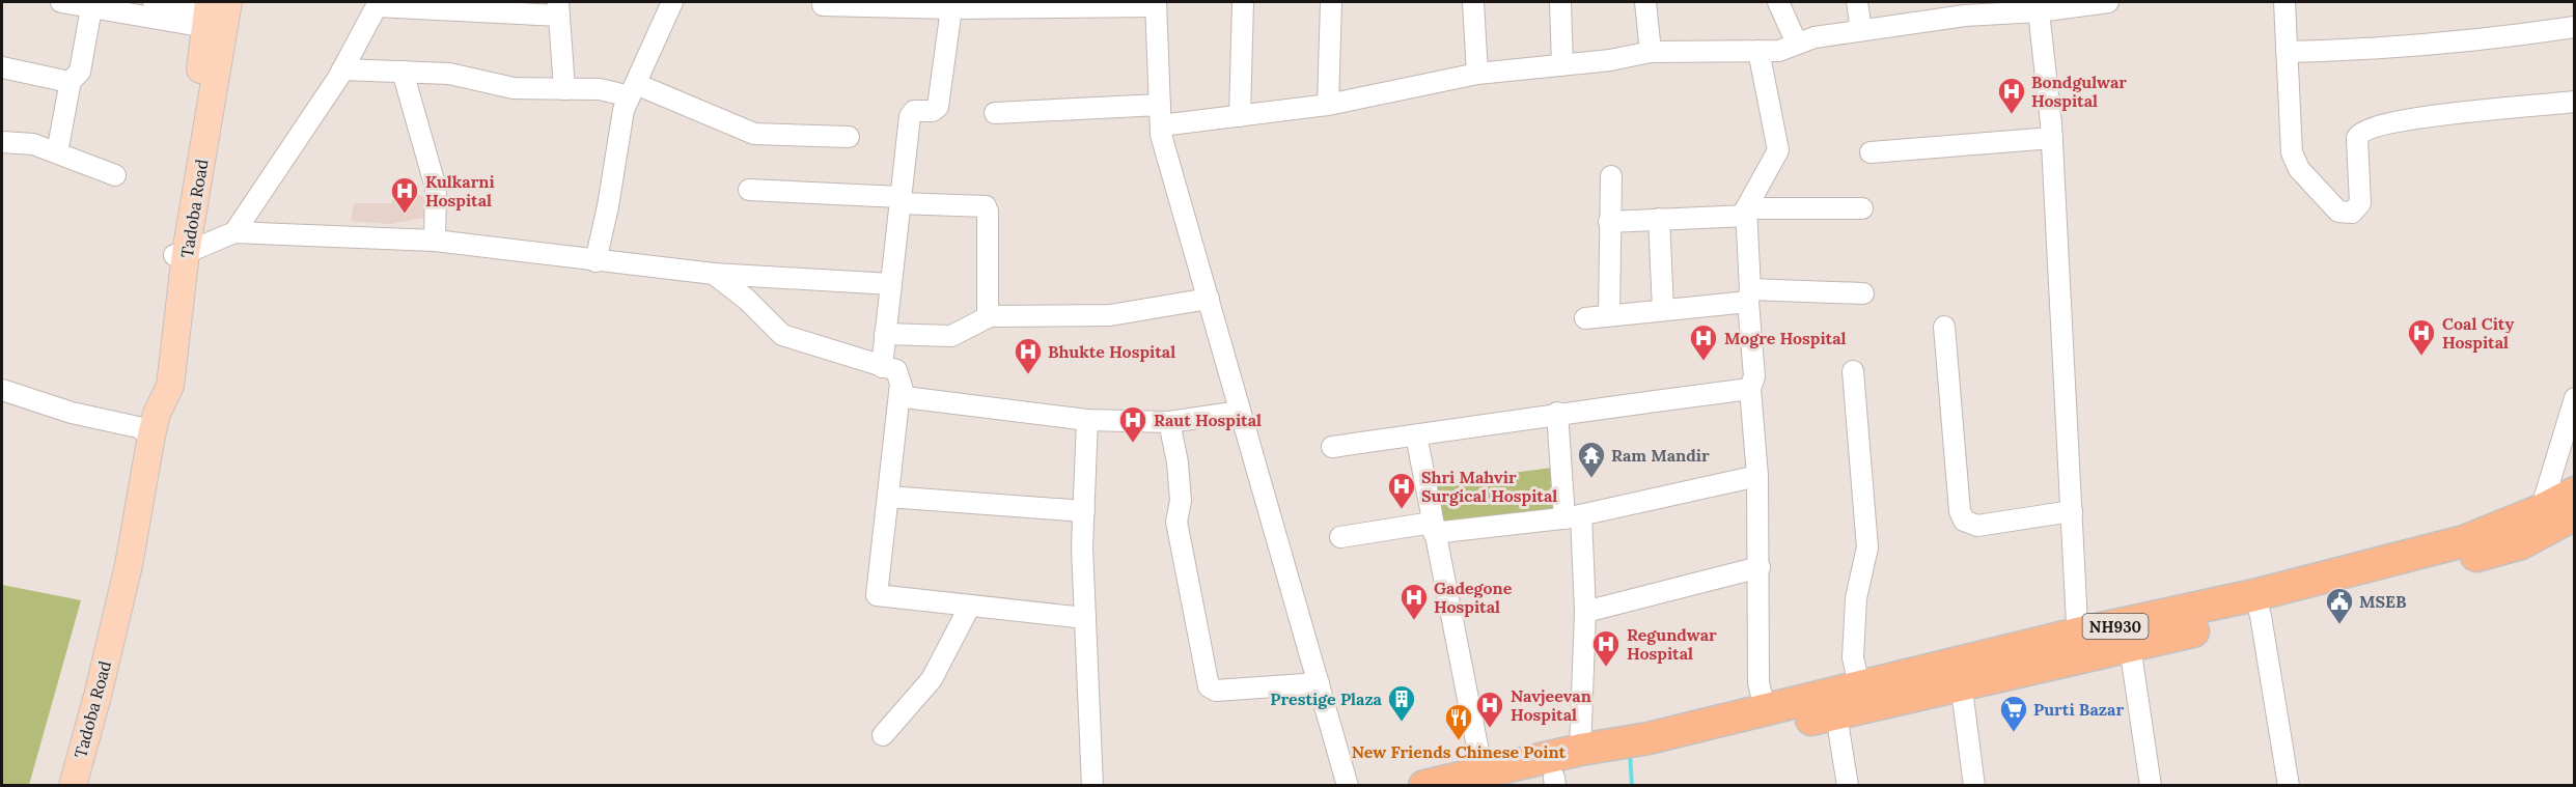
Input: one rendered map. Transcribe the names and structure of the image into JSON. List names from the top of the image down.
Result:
{
  "streets": {
    "highway": ["NH930"],
    "main road": ["Tadoba Road"]
  },
  "places": {
    "hospital": [
      "Bondgulwar Hospital",
      "Kulkarni Hospital",
      "Coal City Hospital",
      "Mogre Hospital",
      "Bhukte Hospital",
      "Raut Hospital",
      "Shri Mahvir Surgical Hospital",
      "Gadegone Hospital",
      "Regundwar Hospital",
      "Navjeevan Hospital"
    ],
    "temple": ["Ram Mandir"],
    "public building": ["MSEB"],
    "building": ["Prestige Plaza"],
    "supermarket": ["Purti Bazar"],
    "restaurant": ["New Friends Chinese Point"]
  }
}
